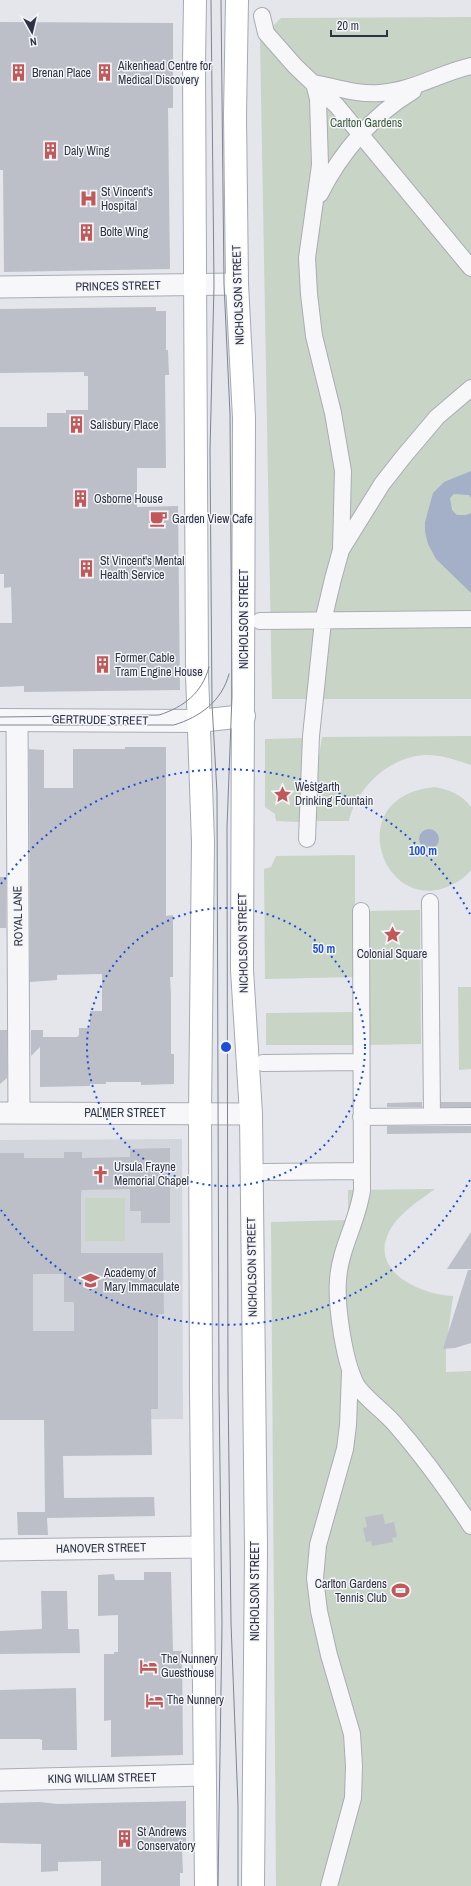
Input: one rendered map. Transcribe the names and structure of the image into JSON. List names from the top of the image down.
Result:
{
  "streets": {
    "main road": ["NICHOLSON STREET"],
    "street": [
      "PRINCES STREET",
      "GERTRUDE STREET",
      "ROYAL LANE",
      "PALMER STREET",
      "HANOVER STREET",
      "KING WILLIAM STREET"
    ]
  },
  "crossings": [
    ["PRINCES STREET", "NICHOLSON STREET"],
    ["NICHOLSON STREET", "PALMER STREET"],
    ["GERTRUDE STREET", "ROYAL LANE"],
    ["ROYAL LANE", "PALMER STREET"]
  ],
  "parks": ["Carlton Gardens"],
  "places": {
    "building": [
      "Brenan Place",
      "Aikenhead Centre for Medical Discovery",
      "Daly Wing",
      "Bolte Wing",
      "Salisbury Place",
      "Osborne House",
      "St Vincent's Mental Health Service",
      "Former Cable Tram Engine House",
      "St Andrews Conservatory"
    ],
    "hospital": ["St Vincent's Hospital"],
    "cafe": ["Garden View Cafe"],
    "place": ["Westgarth Drinking Fountain", "Colonial Square"],
    "church": ["Ursula Frayne Memorial Chapel"],
    "school or university": ["Academy of Mary Immaculate"],
    "sports": ["Carlton Gardens Tennis Club"],
    "hotel": ["The Nunnery Guesthouse", "The Nunnery"]
  },
  "scale_bar": "20 m",
  "north": "bottom",
  "rings": ["100 m", "50 m"]
}
